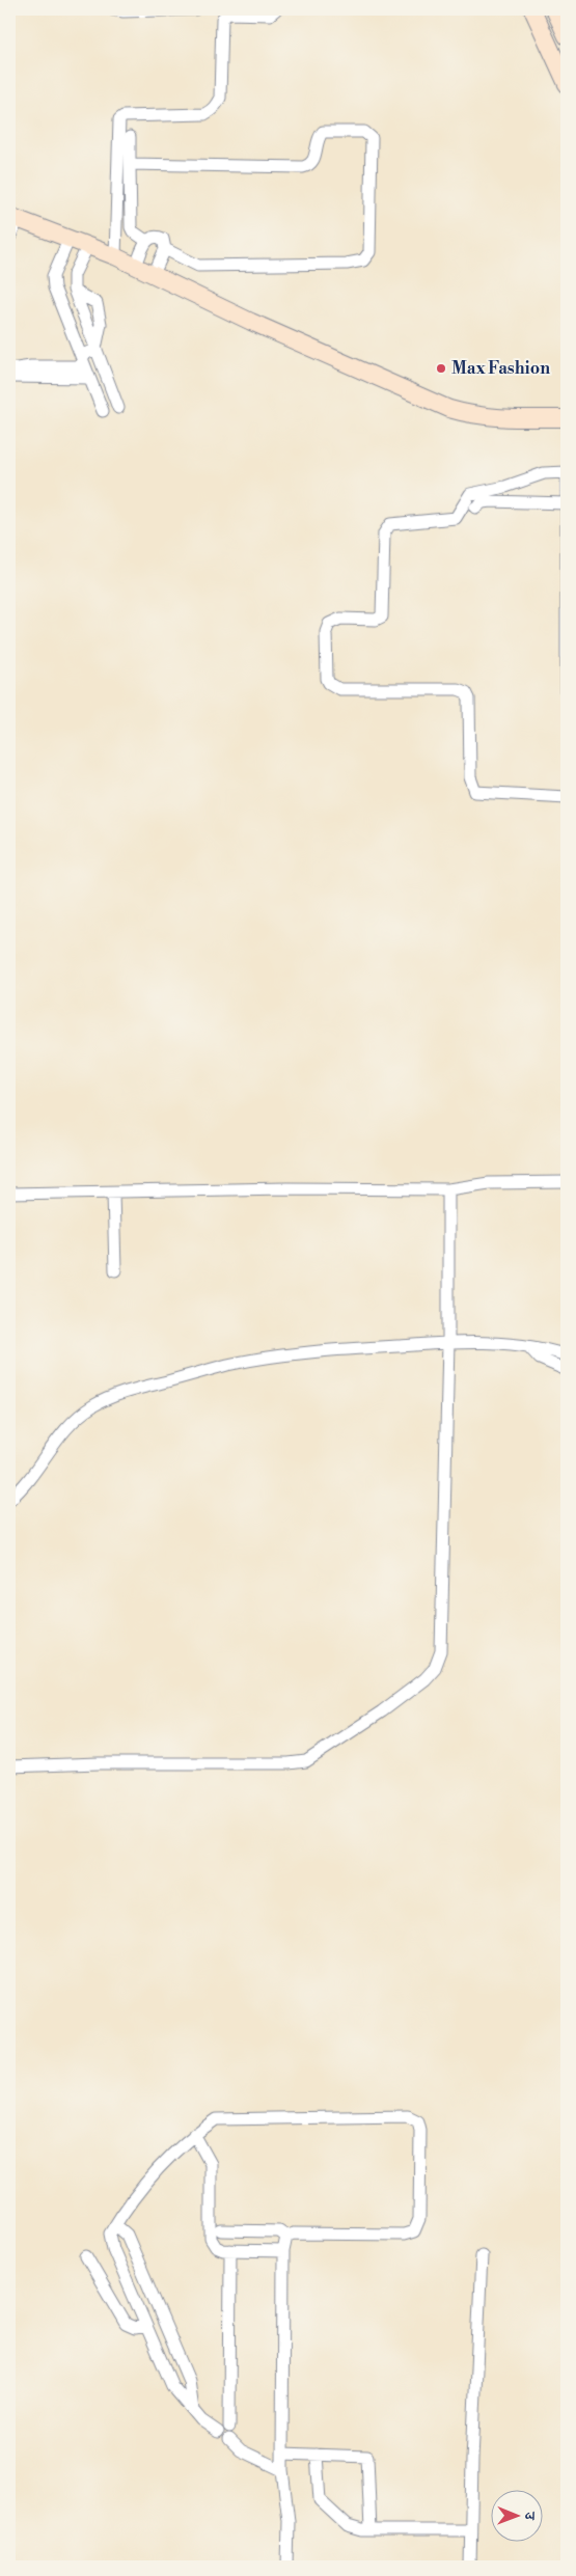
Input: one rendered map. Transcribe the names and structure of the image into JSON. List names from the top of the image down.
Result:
{
  "places": ["Max Fashion"],
  "north": "right"
}
